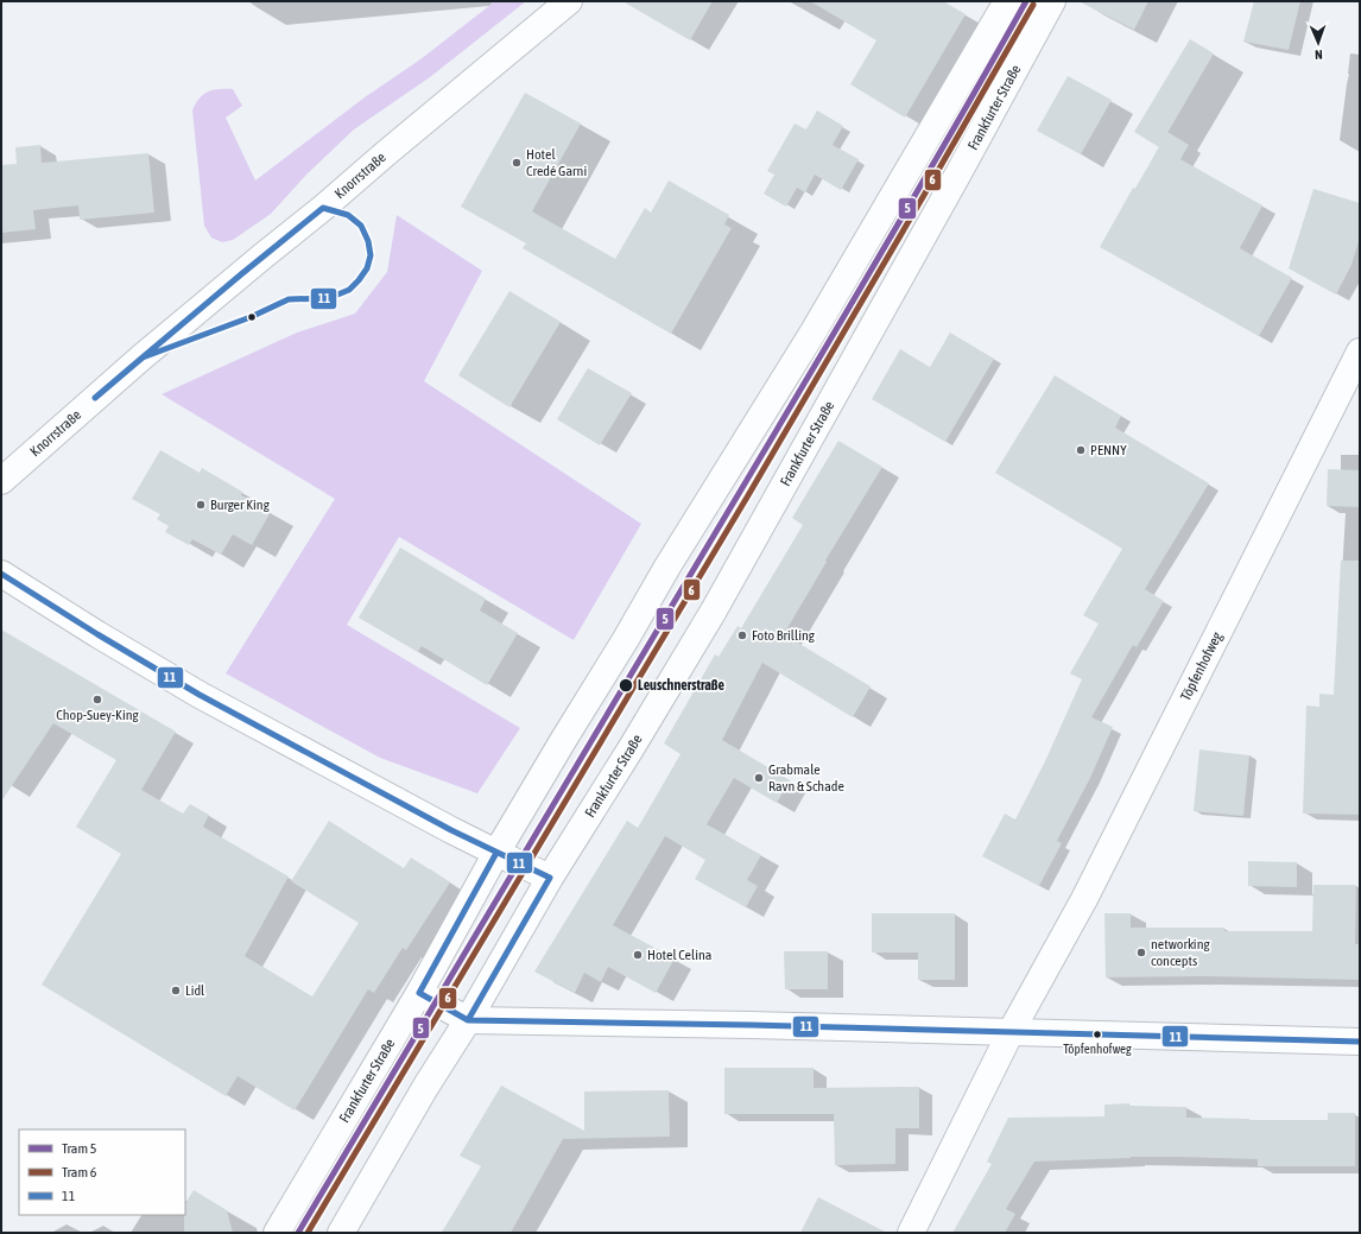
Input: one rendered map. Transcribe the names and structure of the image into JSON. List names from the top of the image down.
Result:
{
  "streets": {
    "main road": ["Frankfurter Straße", "Knorrstraße", "Töpfenhofweg"]
  },
  "places": [
    "Hotel Credé Garni",
    "PENNY",
    "Burger King",
    "Foto Brilling",
    "Leuschnerstraße",
    "Chop-Suey-King",
    "Grabmale Ravn & Schade",
    "networking concepts",
    "Hotel Celina",
    "Lidl",
    "Töpfenhofweg"
  ],
  "lines": ["tram line 5", "tram line 6", "transit line 11"],
  "legend": ["Tram 5", "Tram 6", "11"],
  "north": "bottom"
}
